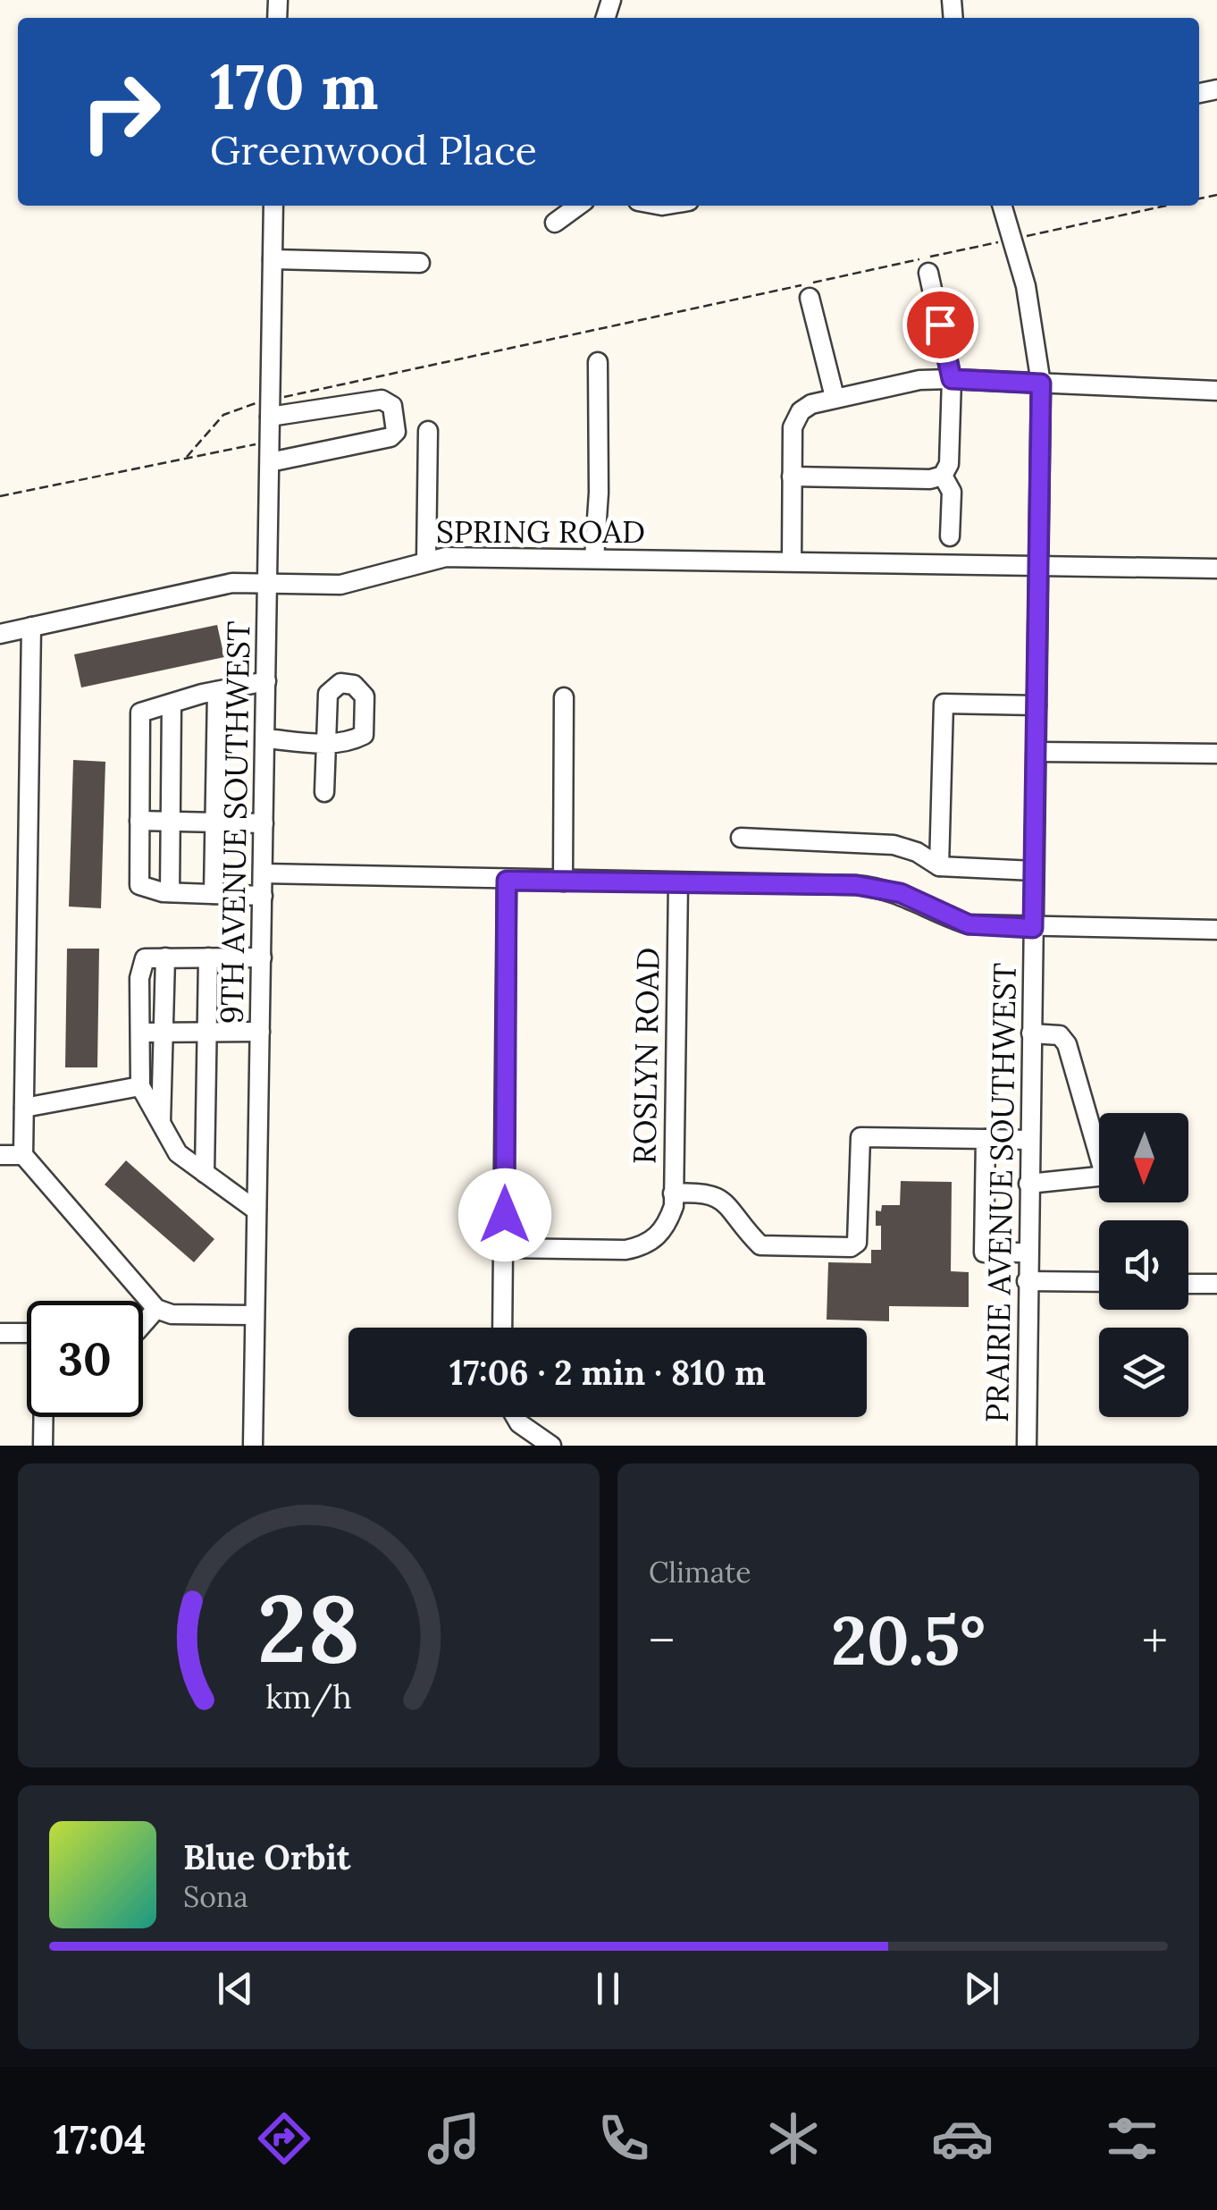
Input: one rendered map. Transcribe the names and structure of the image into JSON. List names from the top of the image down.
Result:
{
  "streets": {
    "street": [
      "SPRING ROAD",
      "9TH AVENUE SOUTHWEST",
      "ROSLYN ROAD",
      "PRAIRIE AVENUE SOUTHWEST"
    ]
  },
  "crossings": [
    ["SPRING ROAD", "9TH AVENUE SOUTHWEST"],
    ["SPRING ROAD", "PRAIRIE AVENUE SOUTHWEST"]
  ],
  "north": "bottom",
  "page": {
    "turn": ["170 m", "Greenwood Place"],
    "limit": "30",
    "trip": "17:06 · 2 min · 810 m",
    "tile": "Climate",
    "heat": ["−", "20.5°", "+"],
    "song": ["Blue Orbit", "Sona"],
    "tabs": "17:04",
    "gauge": ["28", "km/h"]
  }
}
